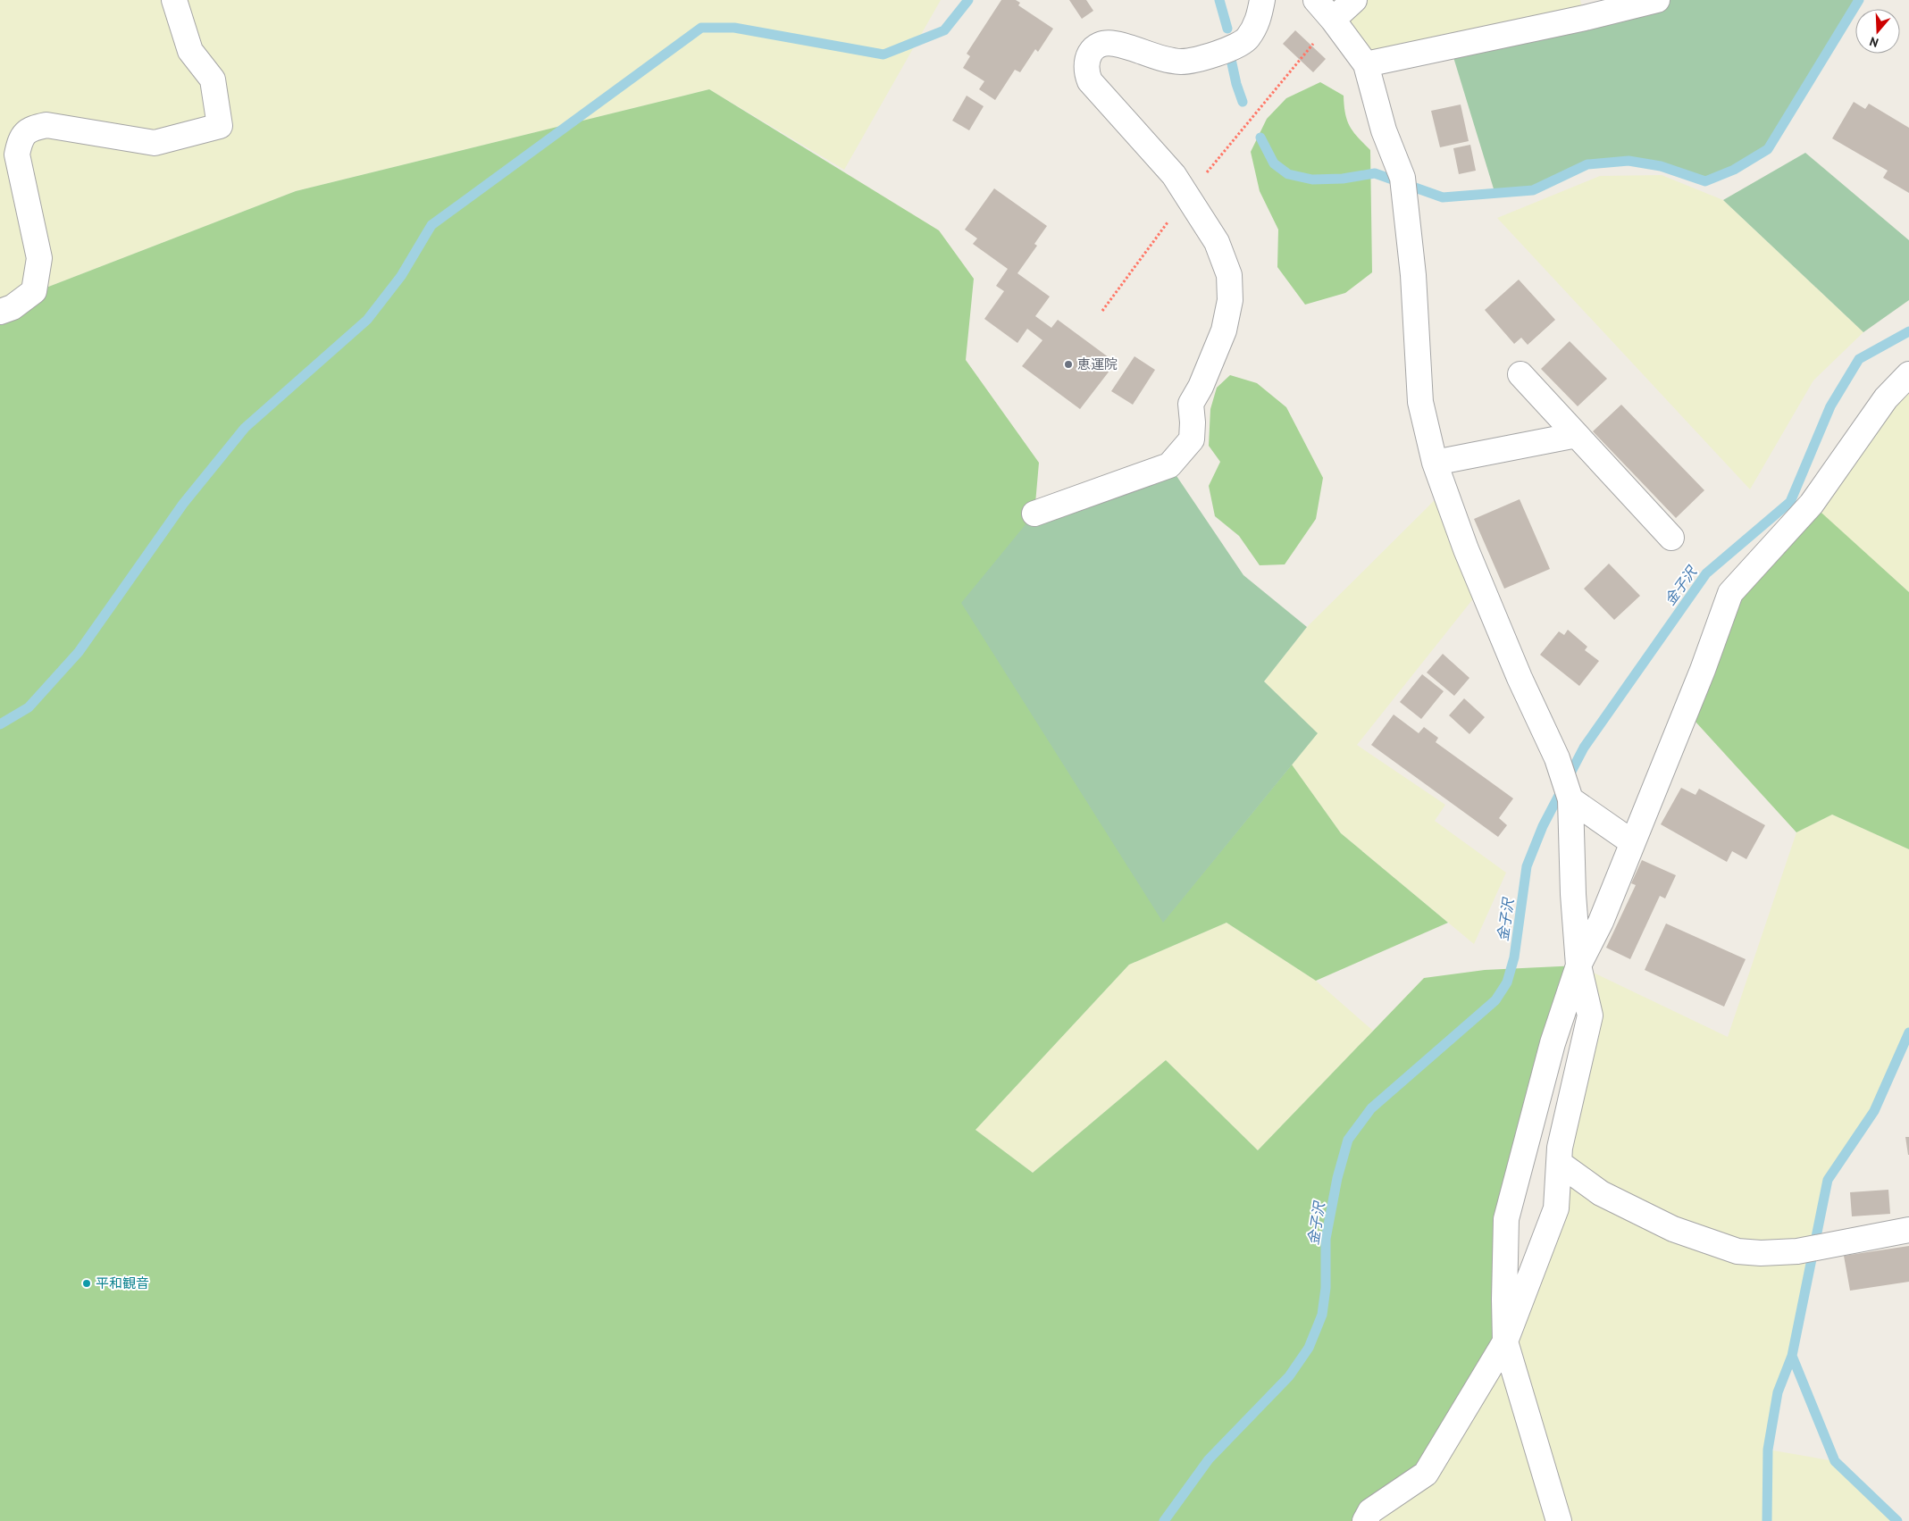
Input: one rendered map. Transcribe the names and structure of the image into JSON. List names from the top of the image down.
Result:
{
  "water": ["金子沢"],
  "places": ["恵運院", "平和観音"],
  "north": "bottom"
}
